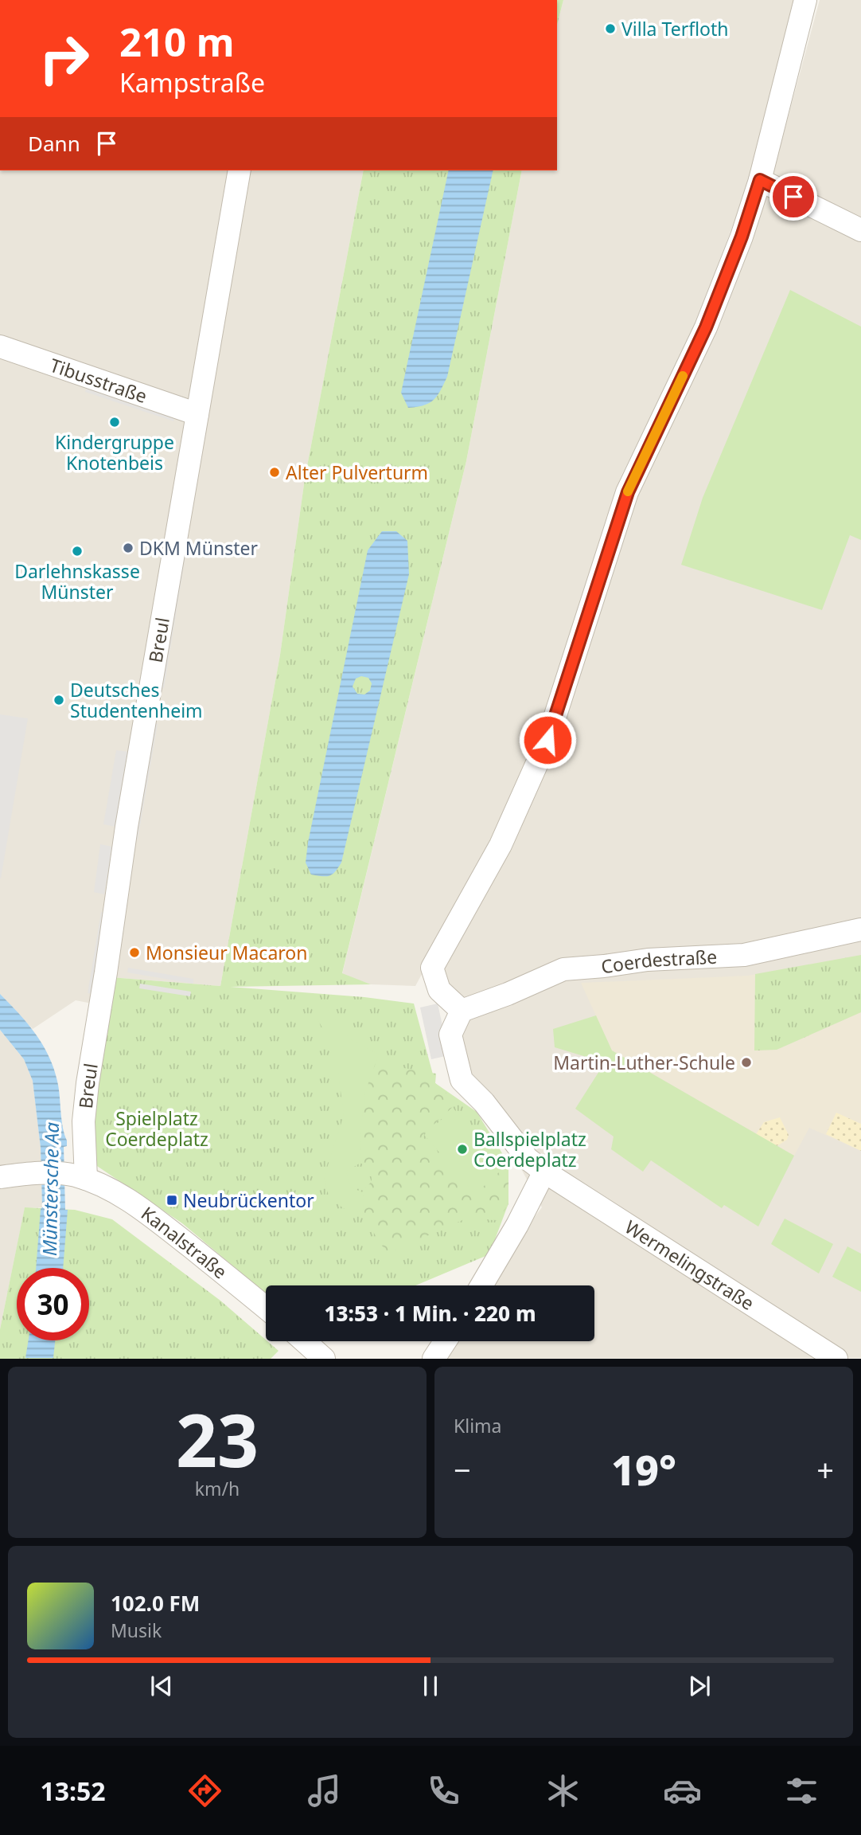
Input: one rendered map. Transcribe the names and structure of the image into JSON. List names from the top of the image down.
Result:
{
  "streets": {
    "street": [
      "Tibusstraße",
      "Breul",
      "Coerdestraße",
      "Kanalstraße",
      "Wermelingstraße"
    ]
  },
  "crossings": [
    ["Tibusstraße", "Breul"],
    ["Breul", "Kanalstraße"],
    ["Coerdestraße", "Wermelingstraße"]
  ],
  "water": ["Münstersche Aa"],
  "parks": ["Spielplatz Coerdeplatz"],
  "places": {
    "other": [
      "Villa Terfloth",
      "Kindergruppe Knotenbeis",
      "Alter Pulverturm",
      "DKM Münster",
      "Darlehnskasse Münster",
      "Deutsches Studentenheim",
      "Monsieur Macaron",
      "Martin-Luther-Schule",
      "Ballspielplatz Coerdeplatz"
    ],
    "transit": ["Neubrückentor"]
  },
  "page": {
    "turn": ["210 m", "Kampstraße"],
    "then": "Dann",
    "limit": "30",
    "trip": "13:53 · 1 Min. · 220 m",
    "tile": [
      ["23", "km/h"],
      "Klima"
    ],
    "heat": ["−", "19°", "+"],
    "song": ["102.0 FM", "Musik"],
    "tabs": "13:52"
  }
}
